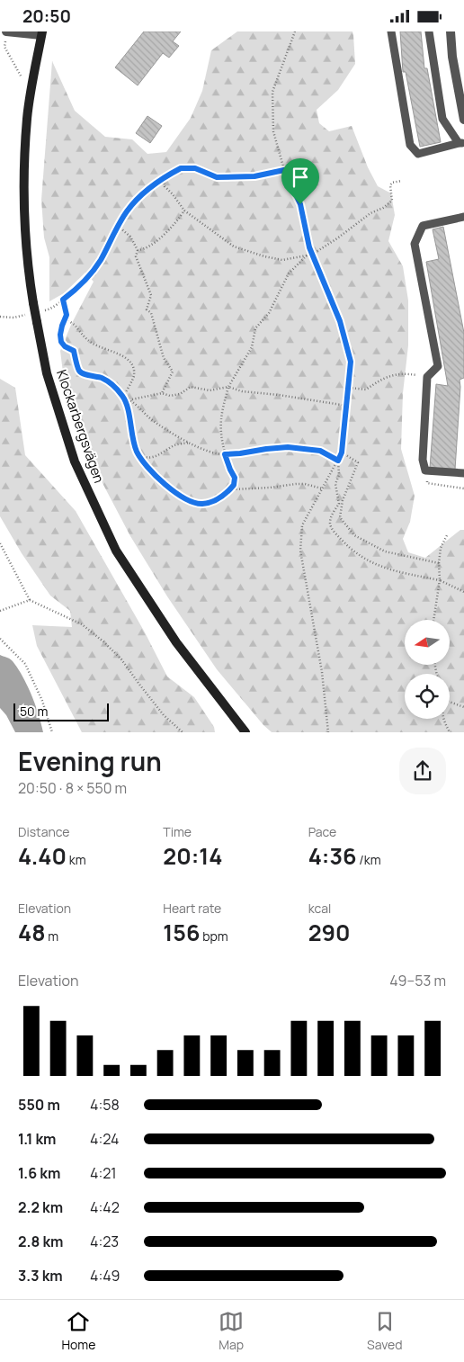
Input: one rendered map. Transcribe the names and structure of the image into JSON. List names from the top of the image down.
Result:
{
  "streets": {
    "main road": ["Klockarbergsvägen"]
  },
  "scale_bar": "50 m",
  "north": "left",
  "page": {
    "status": "20:50",
    "scale": "50 m",
    "heading": ["Evening run", "20:50 · 8 × 550 m"],
    "stats": [
      ["Distance", "4.40 km"],
      ["Time", "20:14"],
      ["Pace", "4:36 /km"],
      ["Elevation", "48 m"],
      ["Heart rate", "156 bpm"],
      ["kcal", "290"]
    ],
    "chart": ["Elevation", "49–53 m"],
    "list": [
      {
        "name": "550 m",
        "note": "4:58"
      },
      {
        "name": "1.1 km",
        "note": "4:24"
      },
      {
        "name": "1.6 km",
        "note": "4:21"
      },
      {
        "name": "2.2 km",
        "note": "4:42"
      },
      {
        "name": "2.8 km",
        "note": "4:23"
      },
      {
        "name": "3.3 km",
        "note": "4:49"
      }
    ],
    "tabs": ["Home", "Map", "Saved"]
  }
}
